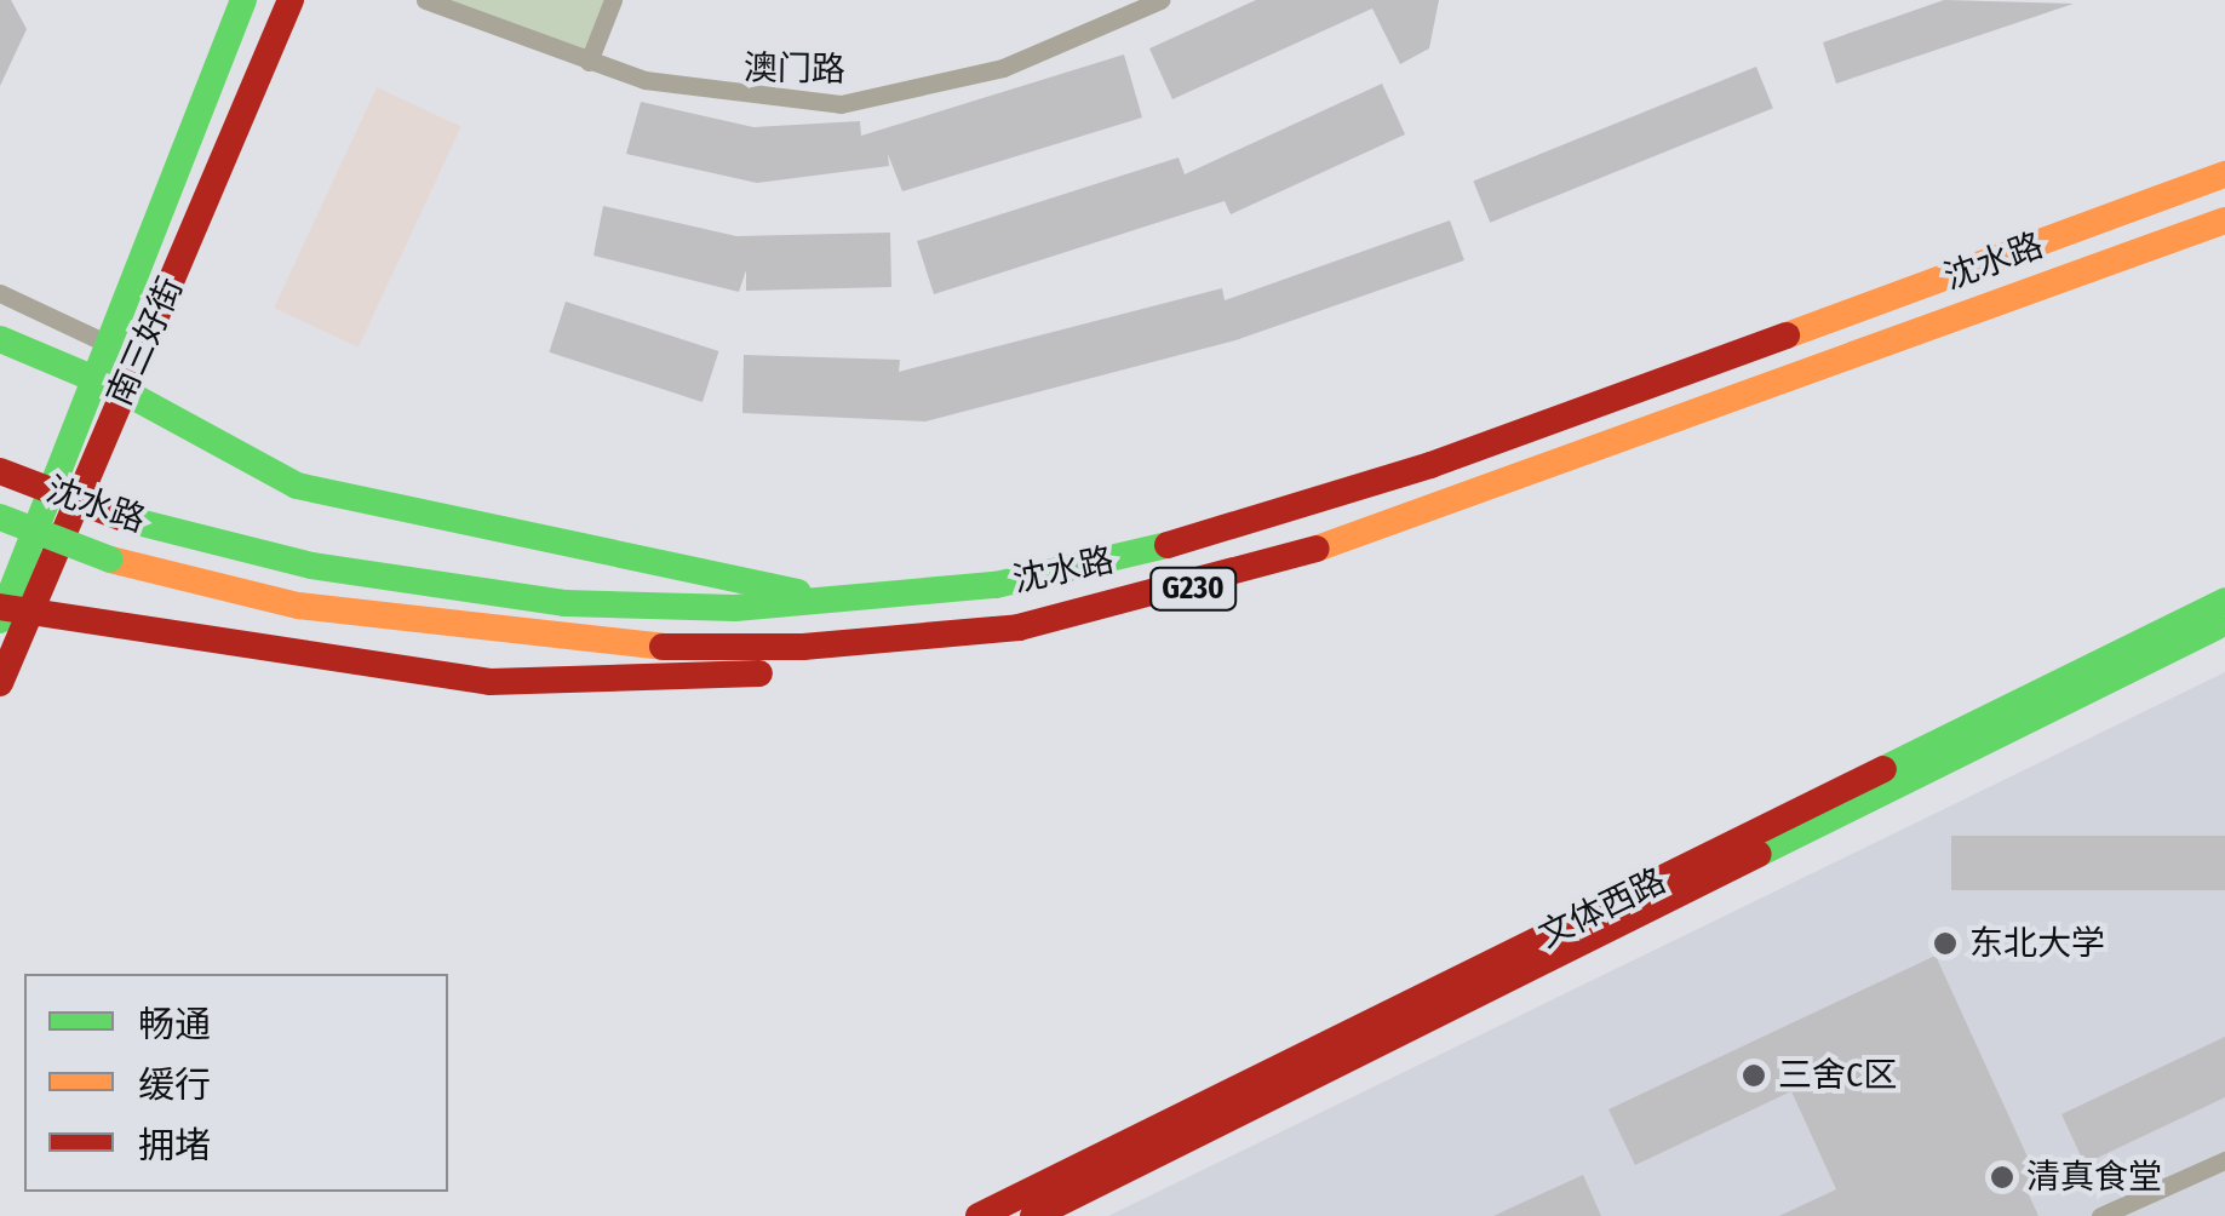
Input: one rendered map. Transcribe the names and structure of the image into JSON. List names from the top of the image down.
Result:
{
  "streets": {
    "main road": [
      "沈水路",
      "南三好街",
      "G230",
      "文体西路"
    ],
    "street": ["澳门路"]
  },
  "places": ["东北大学", "三舍C区", "清真食堂"],
  "legend": ["畅通", "缓行", "拥堵"]
}
